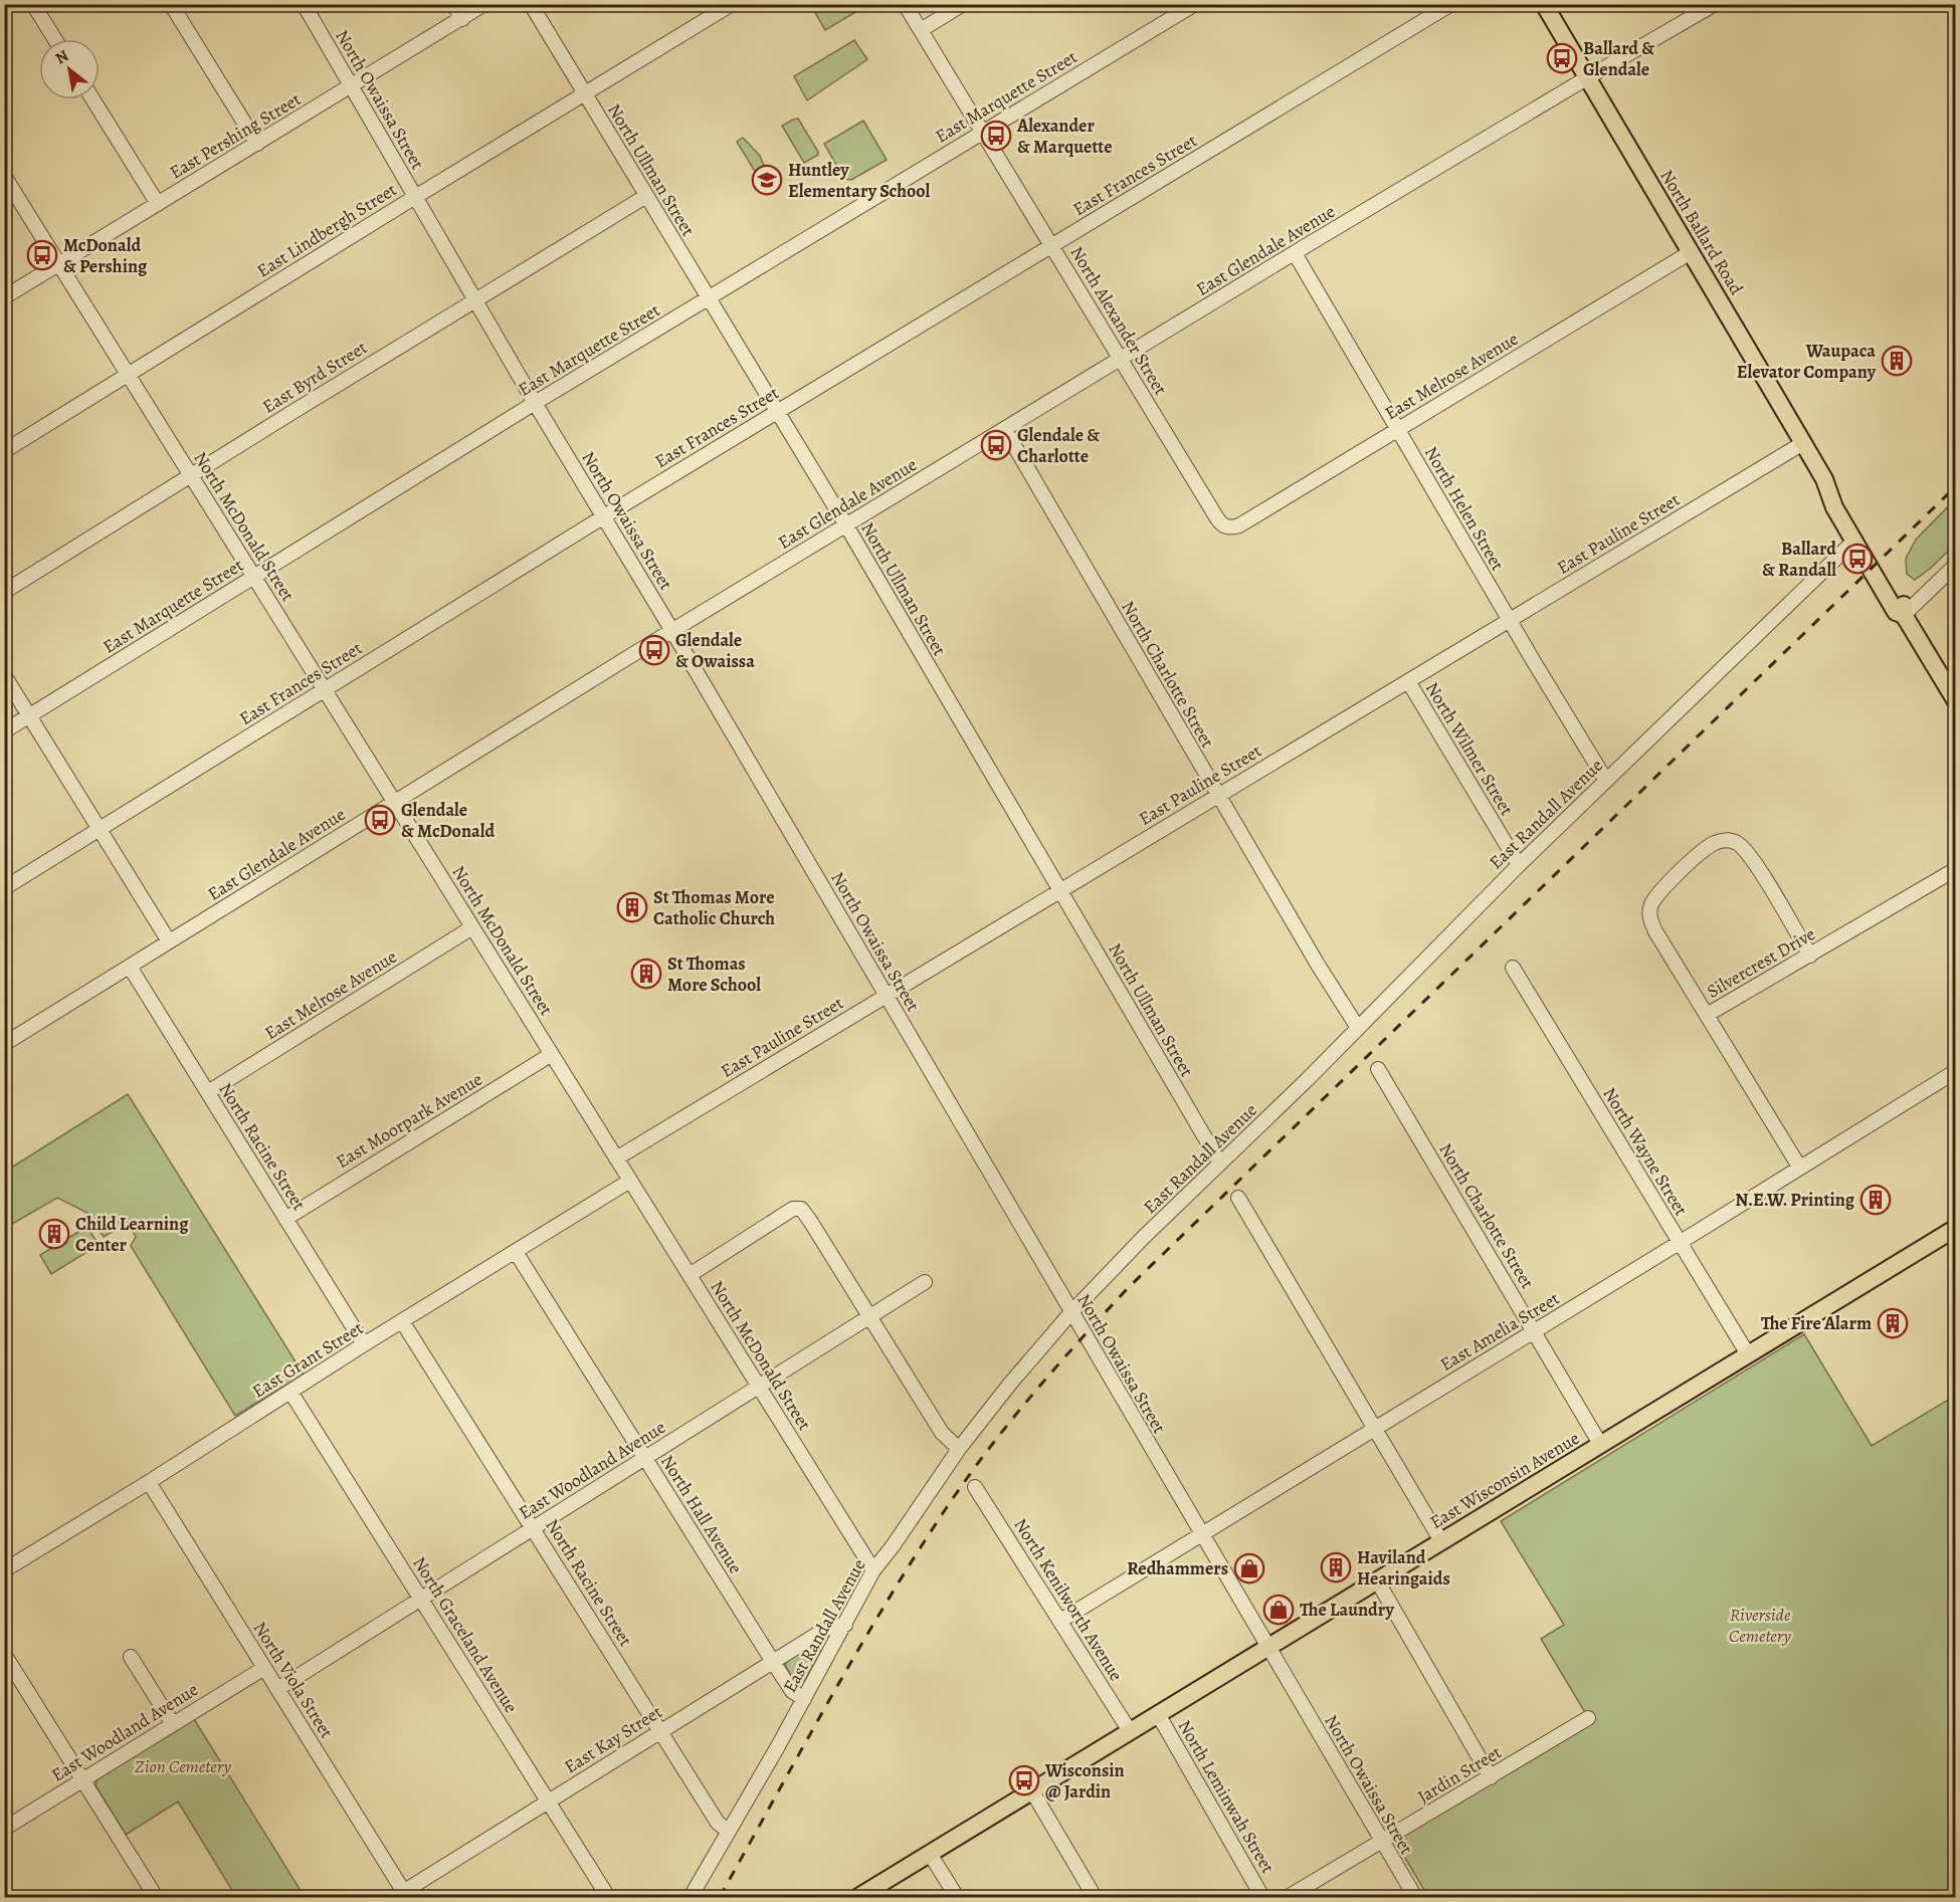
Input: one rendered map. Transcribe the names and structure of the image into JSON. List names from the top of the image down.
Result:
{
  "streets": {
    "main road": ["North Ballard Road", "East Wisconsin Avenue"],
    "street": [
      "East Marquette Street",
      "North Owaissa Street",
      "East Pershing Street",
      "North Ullman Street",
      "East Frances Street",
      "East Lindbergh Street",
      "East Glendale Avenue",
      "North Alexander Street",
      "East Melrose Avenue",
      "East Byrd Street",
      "North Helen Street",
      "North McDonald Street",
      "East Pauline Street",
      "North Charlotte Street",
      "North Wilmer Street",
      "East Randall Avenue",
      "Silvercrest Drive",
      "East Moorpark Avenue",
      "North Racine Street",
      "North Wayne Street",
      "East Amelia Street",
      "East Grant Street",
      "East Woodland Avenue",
      "North Hall Avenue",
      "North Kenilworth Avenue",
      "North Graceland Avenue",
      "North Viola Street",
      "East Kay Street",
      "Jardin Street",
      "North Leminwah Street"
    ]
  },
  "crossings": [
    ["East Marquette Street", "North Owaissa Street"],
    ["East Marquette Street", "North Ullman Street"],
    ["East Marquette Street", "North Alexander Street"],
    ["East Marquette Street", "North McDonald Street"],
    ["North Owaissa Street", "East Pershing Street"],
    ["North Owaissa Street", "East Frances Street"],
    ["North Owaissa Street", "East Lindbergh Street"],
    ["North Owaissa Street", "East Glendale Avenue"],
    ["North Owaissa Street", "East Byrd Street"],
    ["North Owaissa Street", "East Pauline Street"],
    ["North Owaissa Street", "East Randall Avenue"],
    ["North Owaissa Street", "East Amelia Street"],
    ["North Owaissa Street", "East Wisconsin Avenue"],
    ["North Owaissa Street", "Jardin Street"],
    ["East Pershing Street", "North McDonald Street"],
    ["North Ullman Street", "East Frances Street"],
    ["North Ullman Street", "East Lindbergh Street"],
    ["North Ullman Street", "East Glendale Avenue"],
    ["North Ullman Street", "East Byrd Street"],
    ["North Ullman Street", "East Pauline Street"],
    ["North Ullman Street", "East Randall Avenue"],
    ["East Frances Street", "North Alexander Street"],
    ["East Frances Street", "North McDonald Street"],
    ["East Lindbergh Street", "North McDonald Street"],
    ["North Ballard Road", "East Glendale Avenue"],
    ["North Ballard Road", "East Melrose Avenue"],
    ["North Ballard Road", "East Pauline Street"],
    ["North Ballard Road", "East Randall Avenue"],
    ["East Glendale Avenue", "North Alexander Street"],
    ["East Glendale Avenue", "North Helen Street"],
    ["East Glendale Avenue", "North McDonald Street"],
    ["East Glendale Avenue", "North Charlotte Street"],
    ["East Glendale Avenue", "North Racine Street"],
    ["North Alexander Street", "East Melrose Avenue"],
    ["East Melrose Avenue", "North Helen Street"],
    ["East Melrose Avenue", "North McDonald Street"],
    ["East Melrose Avenue", "North Racine Street"],
    ["East Byrd Street", "North McDonald Street"],
    ["North Helen Street", "East Pauline Street"],
    ["North Helen Street", "East Randall Avenue"],
    ["North McDonald Street", "East Pauline Street"],
    ["North McDonald Street", "East Randall Avenue"],
    ["North McDonald Street", "East Moorpark Avenue"],
    ["North McDonald Street", "East Grant Street"],
    ["North McDonald Street", "East Woodland Avenue"],
    ["East Pauline Street", "North Charlotte Street"],
    ["East Pauline Street", "North Wilmer Street"],
    ["North Charlotte Street", "East Randall Avenue"],
    ["North Charlotte Street", "East Amelia Street"],
    ["North Charlotte Street", "East Wisconsin Avenue"],
    ["North Wilmer Street", "East Randall Avenue"],
    ["East Randall Avenue", "North Racine Street"],
    ["East Randall Avenue", "North Hall Avenue"],
    ["East Randall Avenue", "East Kay Street"],
    ["Silvercrest Drive", "East Amelia Street"],
    ["East Moorpark Avenue", "North Racine Street"],
    ["North Racine Street", "East Grant Street"],
    ["North Racine Street", "East Woodland Avenue"],
    ["North Racine Street", "East Kay Street"],
    ["North Wayne Street", "East Amelia Street"],
    ["North Wayne Street", "East Wisconsin Avenue"],
    ["East Amelia Street", "North Kenilworth Avenue"],
    ["East Grant Street", "North Hall Avenue"],
    ["East Grant Street", "North Graceland Avenue"],
    ["East Grant Street", "North Viola Street"],
    ["East Woodland Avenue", "North Hall Avenue"],
    ["East Woodland Avenue", "North Graceland Avenue"],
    ["East Woodland Avenue", "North Viola Street"],
    ["East Wisconsin Avenue", "North Kenilworth Avenue"],
    ["East Wisconsin Avenue", "North Leminwah Street"],
    ["North Hall Avenue", "East Kay Street"],
    ["North Graceland Avenue", "East Kay Street"],
    ["North Viola Street", "East Kay Street"]
  ],
  "parks": ["Riverside Cemetery", "Zion Cemetery"],
  "places": {
    "bus stop": [
      "Ballard & Glendale",
      "Alexander & Marquette",
      "McDonald & Pershing",
      "Glendale & Charlotte",
      "Ballard & Randall",
      "Glendale & Owaissa",
      "Glendale & McDonald",
      "Wisconsin @ Jardin"
    ],
    "school or university": ["Huntley Elementary School"],
    "building": [
      "Waupaca Elevator Company",
      "St Thomas More Catholic Church",
      "St Thomas More School",
      "N.E.W. Printing",
      "Child Learning Center",
      "The Fire Alarm",
      "Haviland Hearingaids"
    ],
    "shop": ["Redhammers", "The Laundry"]
  },
  "north": "top left"
}
